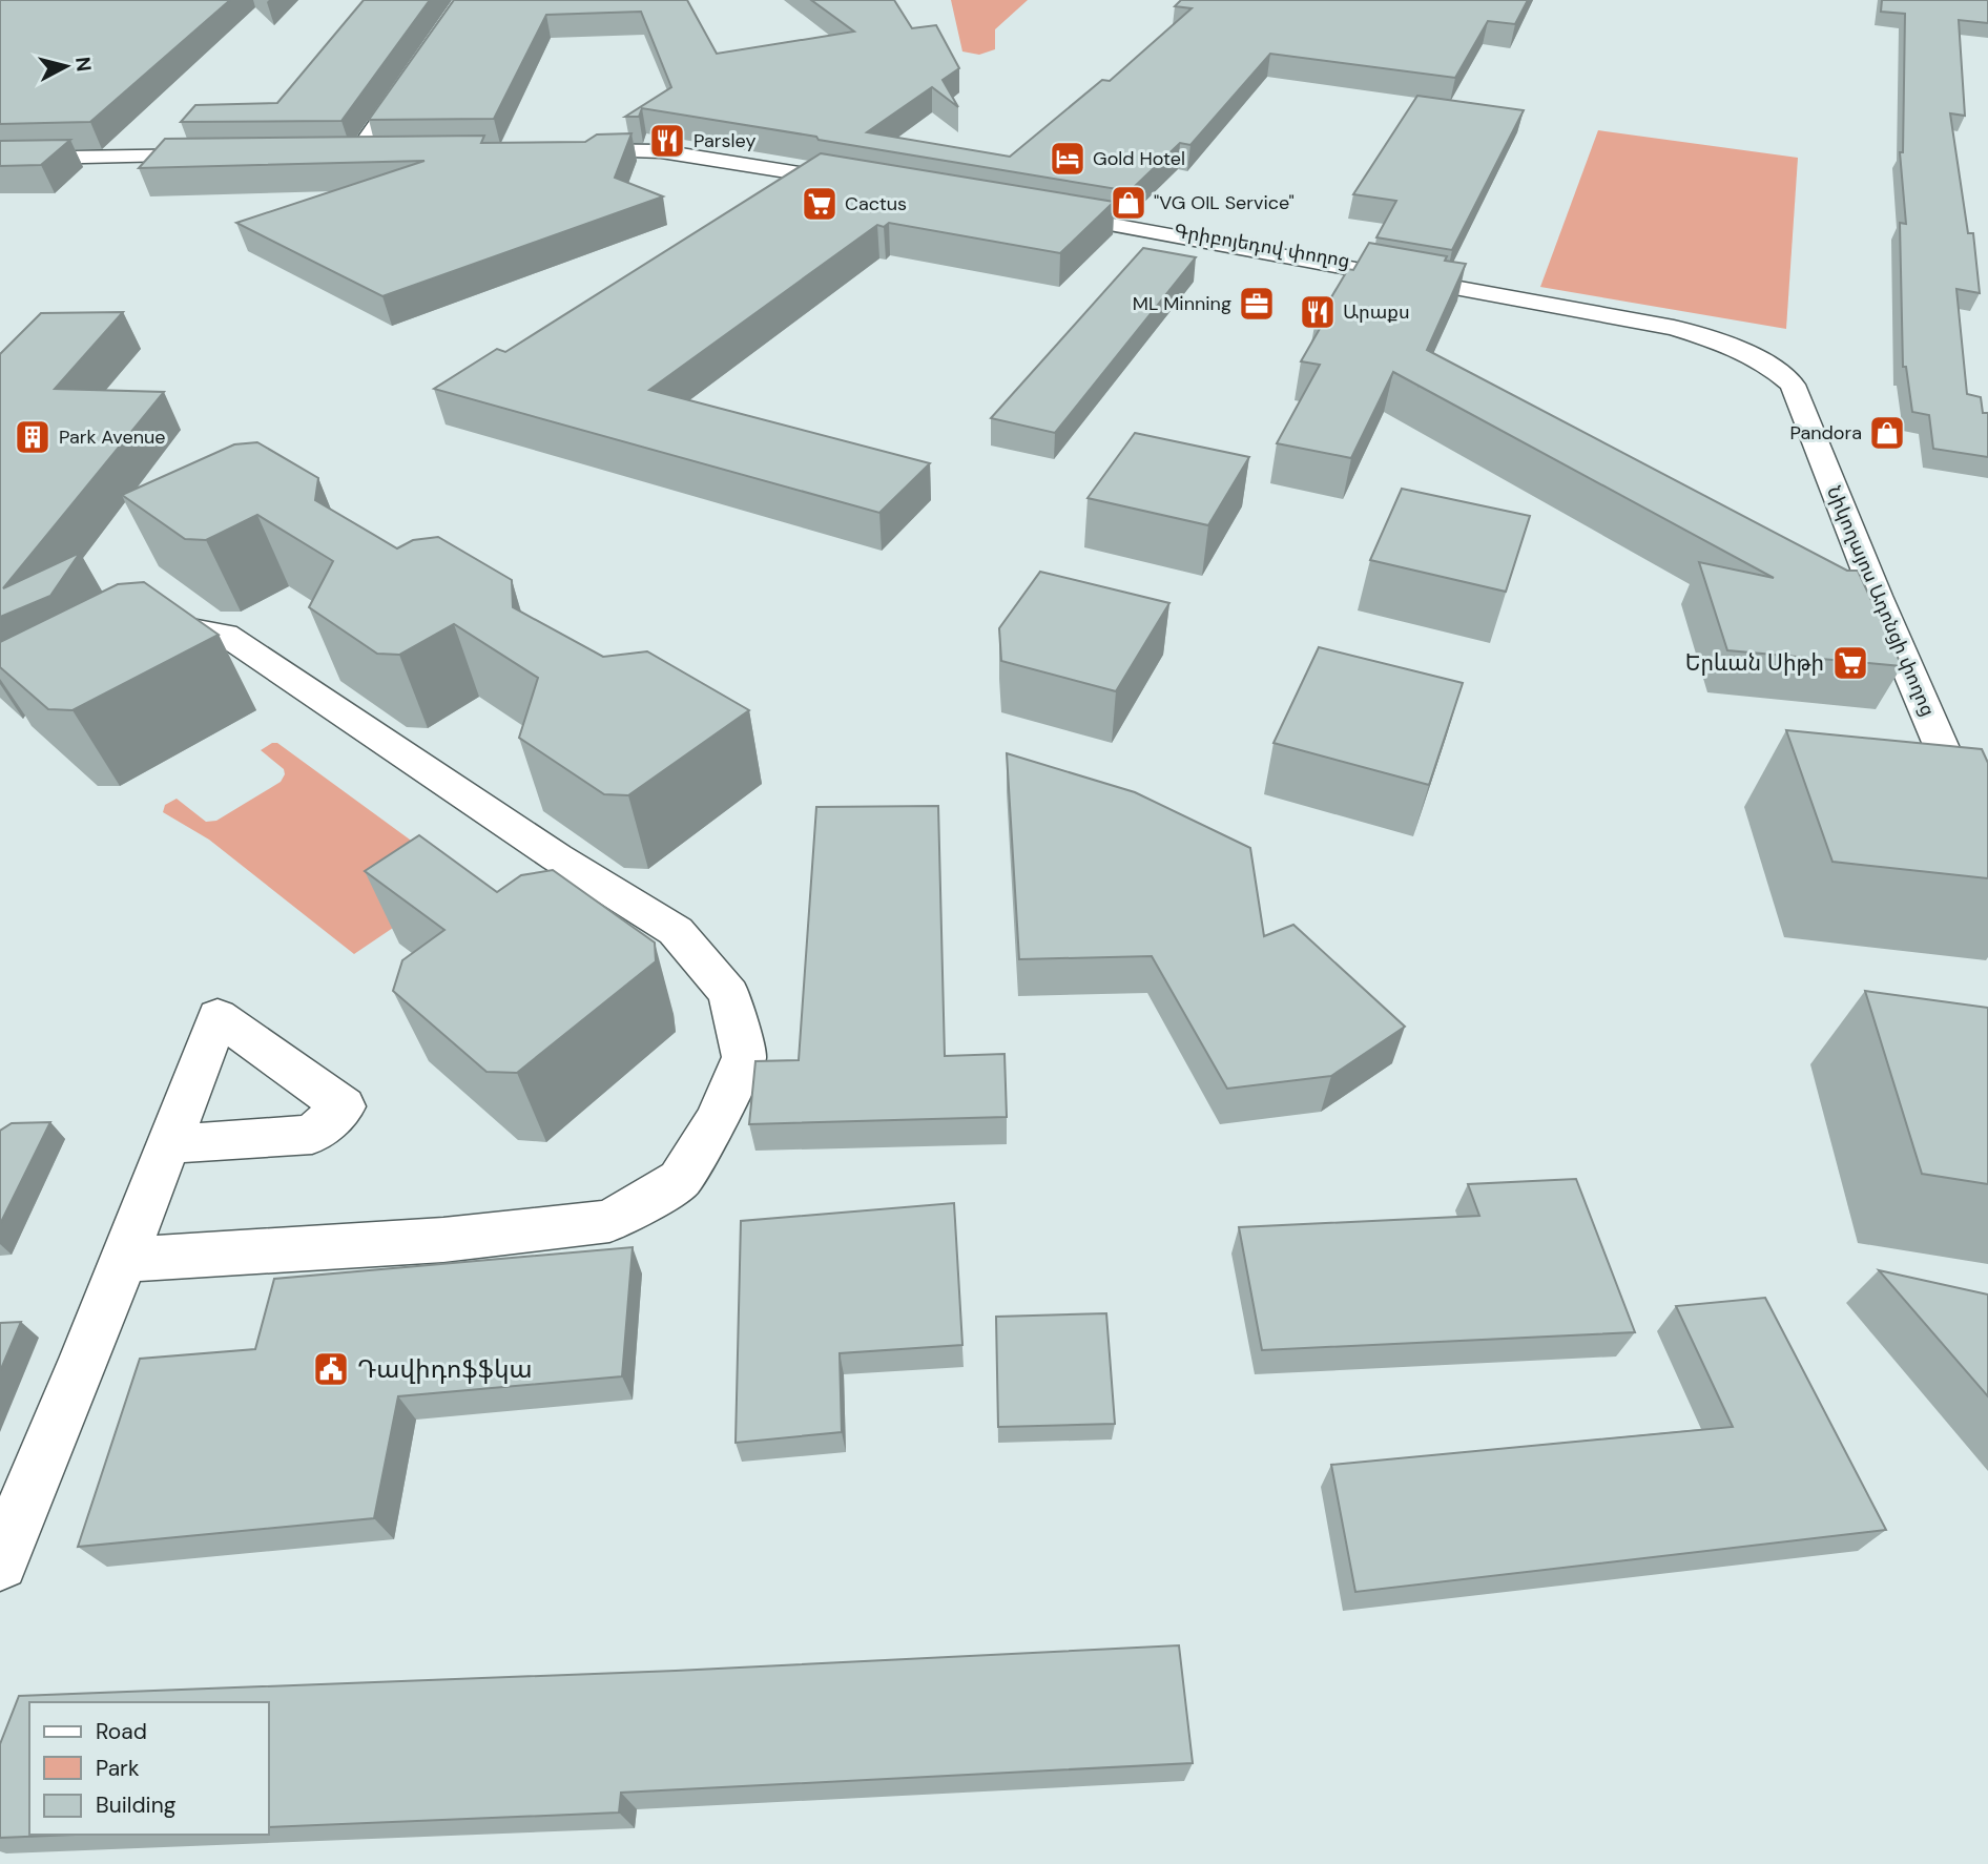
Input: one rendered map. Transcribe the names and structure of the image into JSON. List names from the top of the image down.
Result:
{
  "streets": {
    "street": ["Գրիբոյեդով փողոց", "Նիկողայոս Ադոնցի փողոց"]
  },
  "crossings": [
    ["Գրիբոյեդով փողոց", "Նիկողայոս Ադոնցի փողոց"]
  ],
  "places": {
    "restaurant": ["Parsley", "Արաքս"],
    "hotel": ["Gold Hotel"],
    "shop": ["\"VG OIL Service\"", "Pandora"],
    "supermarket": ["Cactus", "Երևան Սիթի"],
    "office": ["ML Minning"],
    "building": ["Park Avenue"],
    "public building": ["Դավիդոֆֆկա"]
  },
  "legend": ["Road", "Park", "Building"],
  "north": "right"
}
